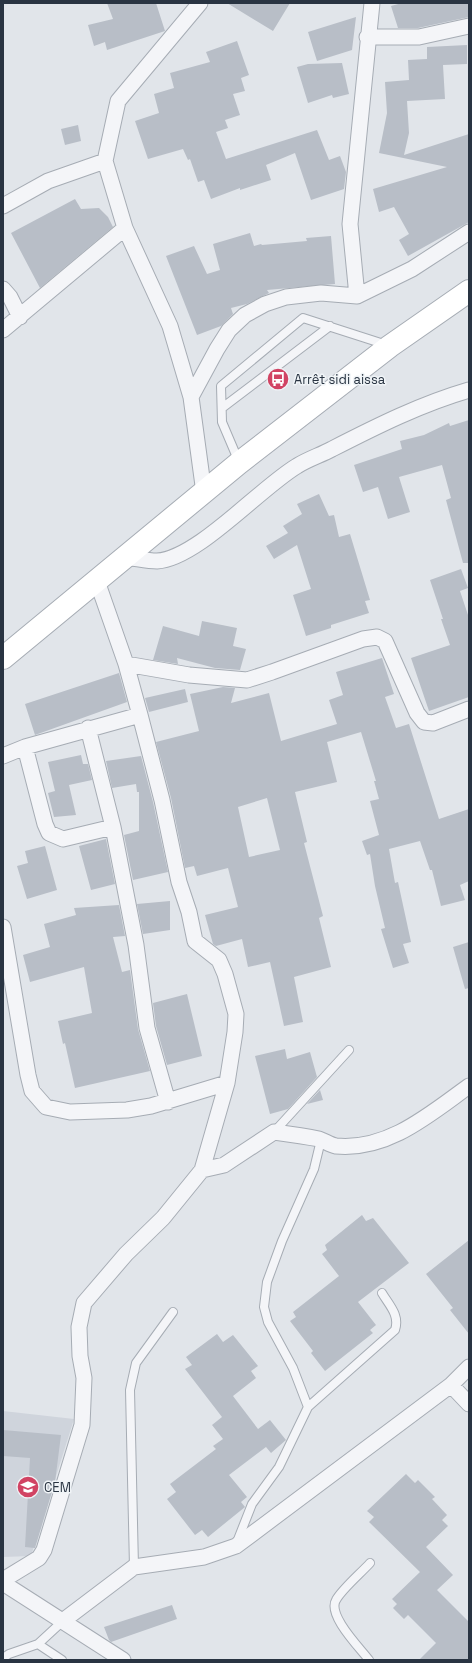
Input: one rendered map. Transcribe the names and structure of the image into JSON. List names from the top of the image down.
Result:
{
  "places": {
    "bus stop": ["Arrêt sidi aissa"],
    "school or university": ["CEM"]
  }
}
